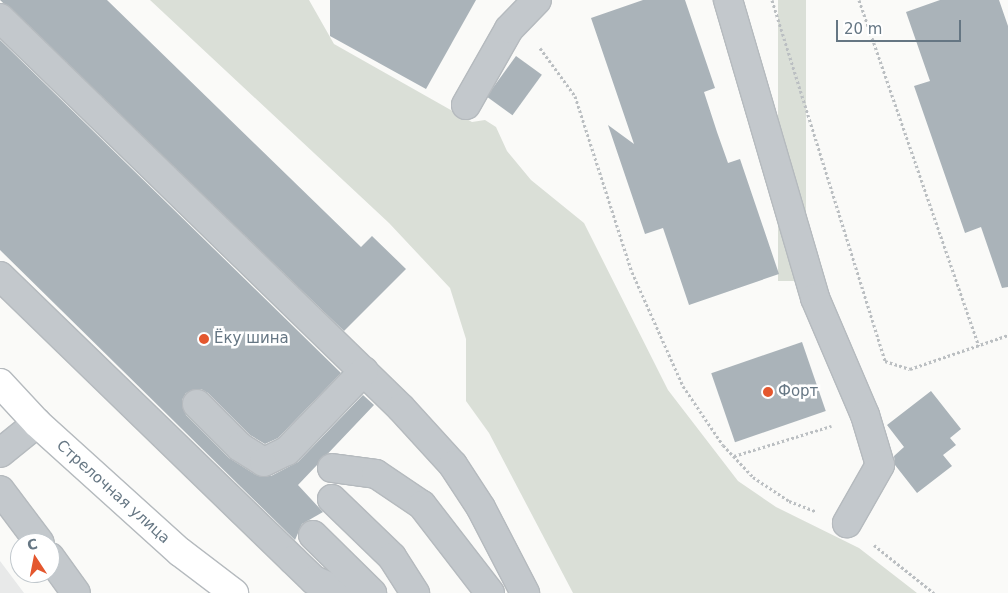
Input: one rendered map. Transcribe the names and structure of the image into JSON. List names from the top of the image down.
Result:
{
  "streets": {
    "main road": ["Стрелочная улица"]
  },
  "places": ["Ёку шина", "Форт"],
  "scale_bar": "20 m",
  "north": "top"
}
